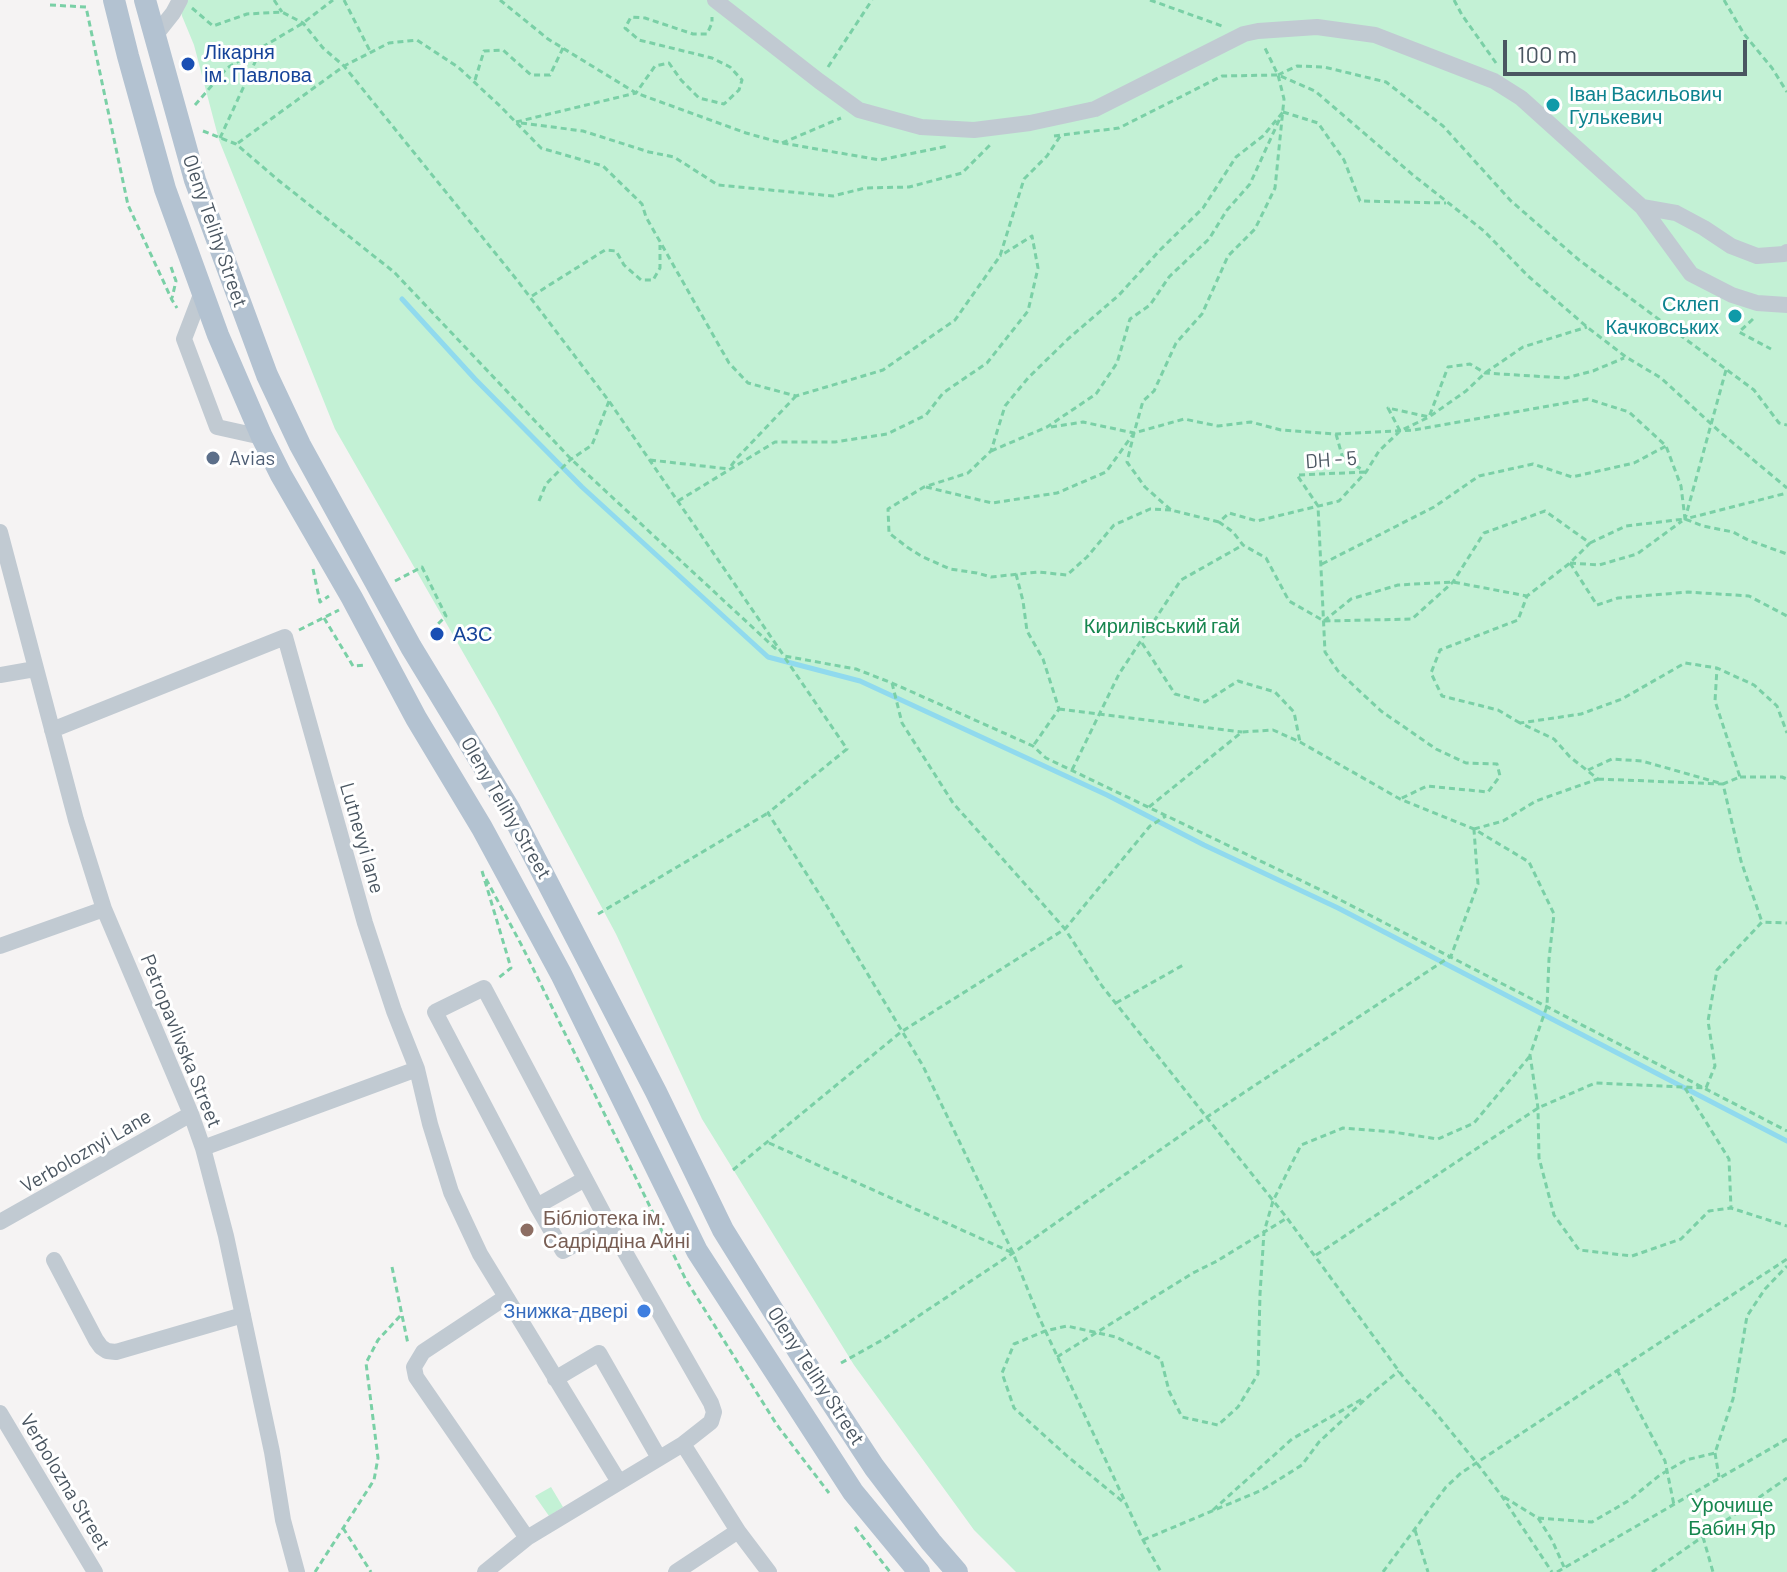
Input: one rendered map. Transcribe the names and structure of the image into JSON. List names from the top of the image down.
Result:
{
  "streets": {
    "main road": ["Oleny Telihy Street"],
    "street": [
      "Lutnevyi lane",
      "Petropavlivska Street",
      "Verboloznyi Lane",
      "Verbolozna Street"
    ],
    "path": ["DH - 5"]
  },
  "crossings": [
    ["Lutnevyi lane", "Petropavlivska Street"],
    ["Petropavlivska Street", "Verboloznyi Lane"]
  ],
  "parks": ["Кирилівський гай", "Урочище Бабин Яр"],
  "places": [
    "Лікарня ім. Павлова",
    "Іван Васильович Гулькевич",
    "Склеп Качковських",
    "Avias",
    "АЗС",
    "Бібліотека ім. Садріддіна Айні",
    "Знижка-двері"
  ],
  "scale_bar": "100 m"
}
